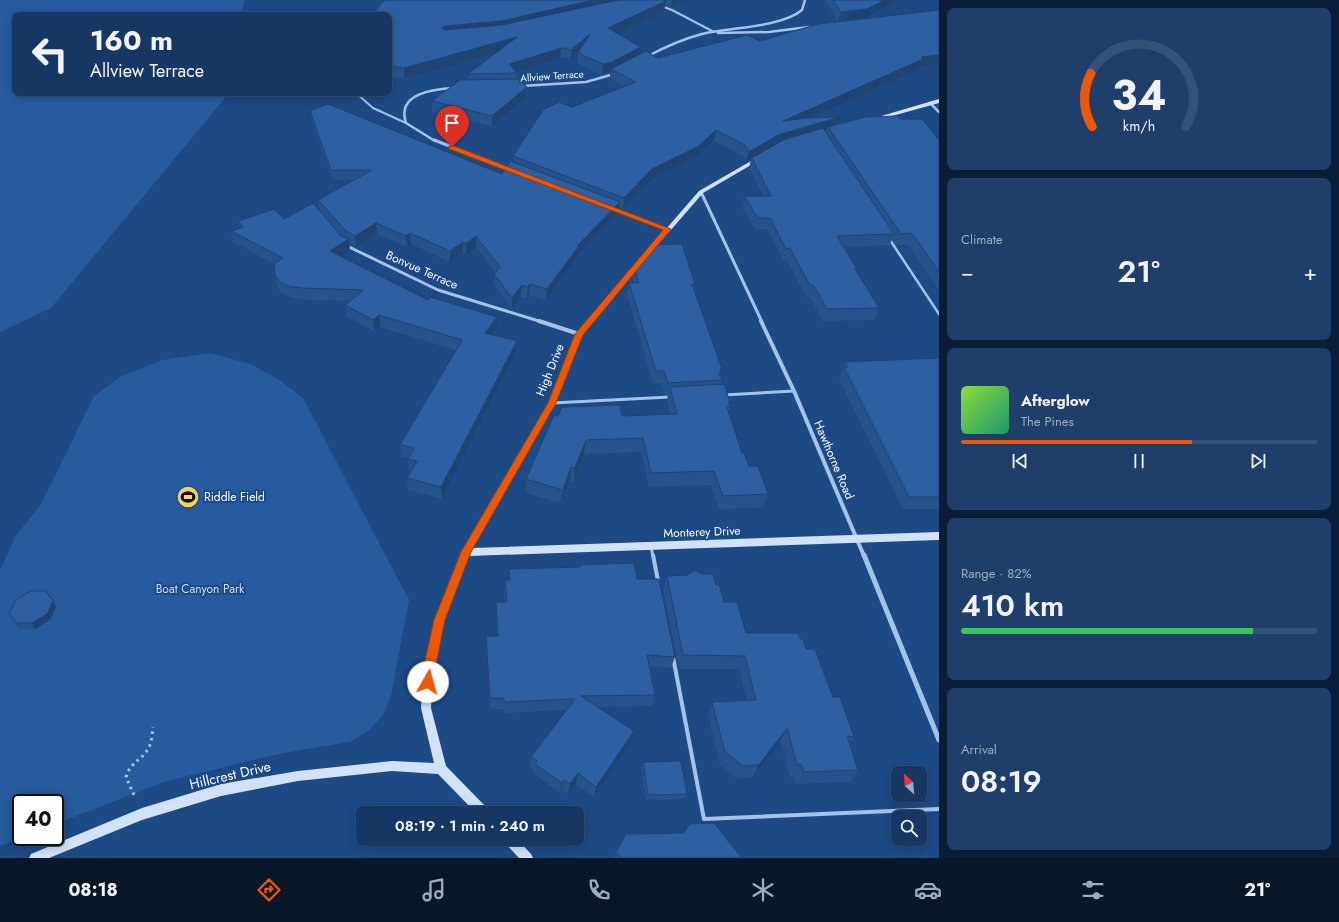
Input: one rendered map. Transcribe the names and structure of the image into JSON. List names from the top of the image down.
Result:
{
  "streets": {
    "street": [
      "Allview Terrace",
      "Bonvue Terrace",
      "High Drive",
      "Hawthorne Road",
      "Monterey Drive",
      "Hillcrest Drive"
    ]
  },
  "crossings": [
    ["Bonvue Terrace", "High Drive"],
    ["High Drive", "Hawthorne Road"],
    ["High Drive", "Monterey Drive"],
    ["High Drive", "Hillcrest Drive"],
    ["Hawthorne Road", "Monterey Drive"]
  ],
  "parks": ["Boat Canyon Park"],
  "places": {
    "sports": ["Riddle Field"]
  },
  "north": "top left",
  "page": {
    "turn": ["160 m", "Allview Terrace"],
    "tile": [
      "Climate",
      ["Range · 82%", "410 km"],
      ["Arrival", "08:19"]
    ],
    "heat": ["−", "21°", "+"],
    "song": ["Afterglow", "The Pines"],
    "limit": "40",
    "trip": "08:19 · 1 min · 240 m",
    "tabs": ["08:18", "21°"],
    "gauge": ["34", "km/h"]
  }
}
